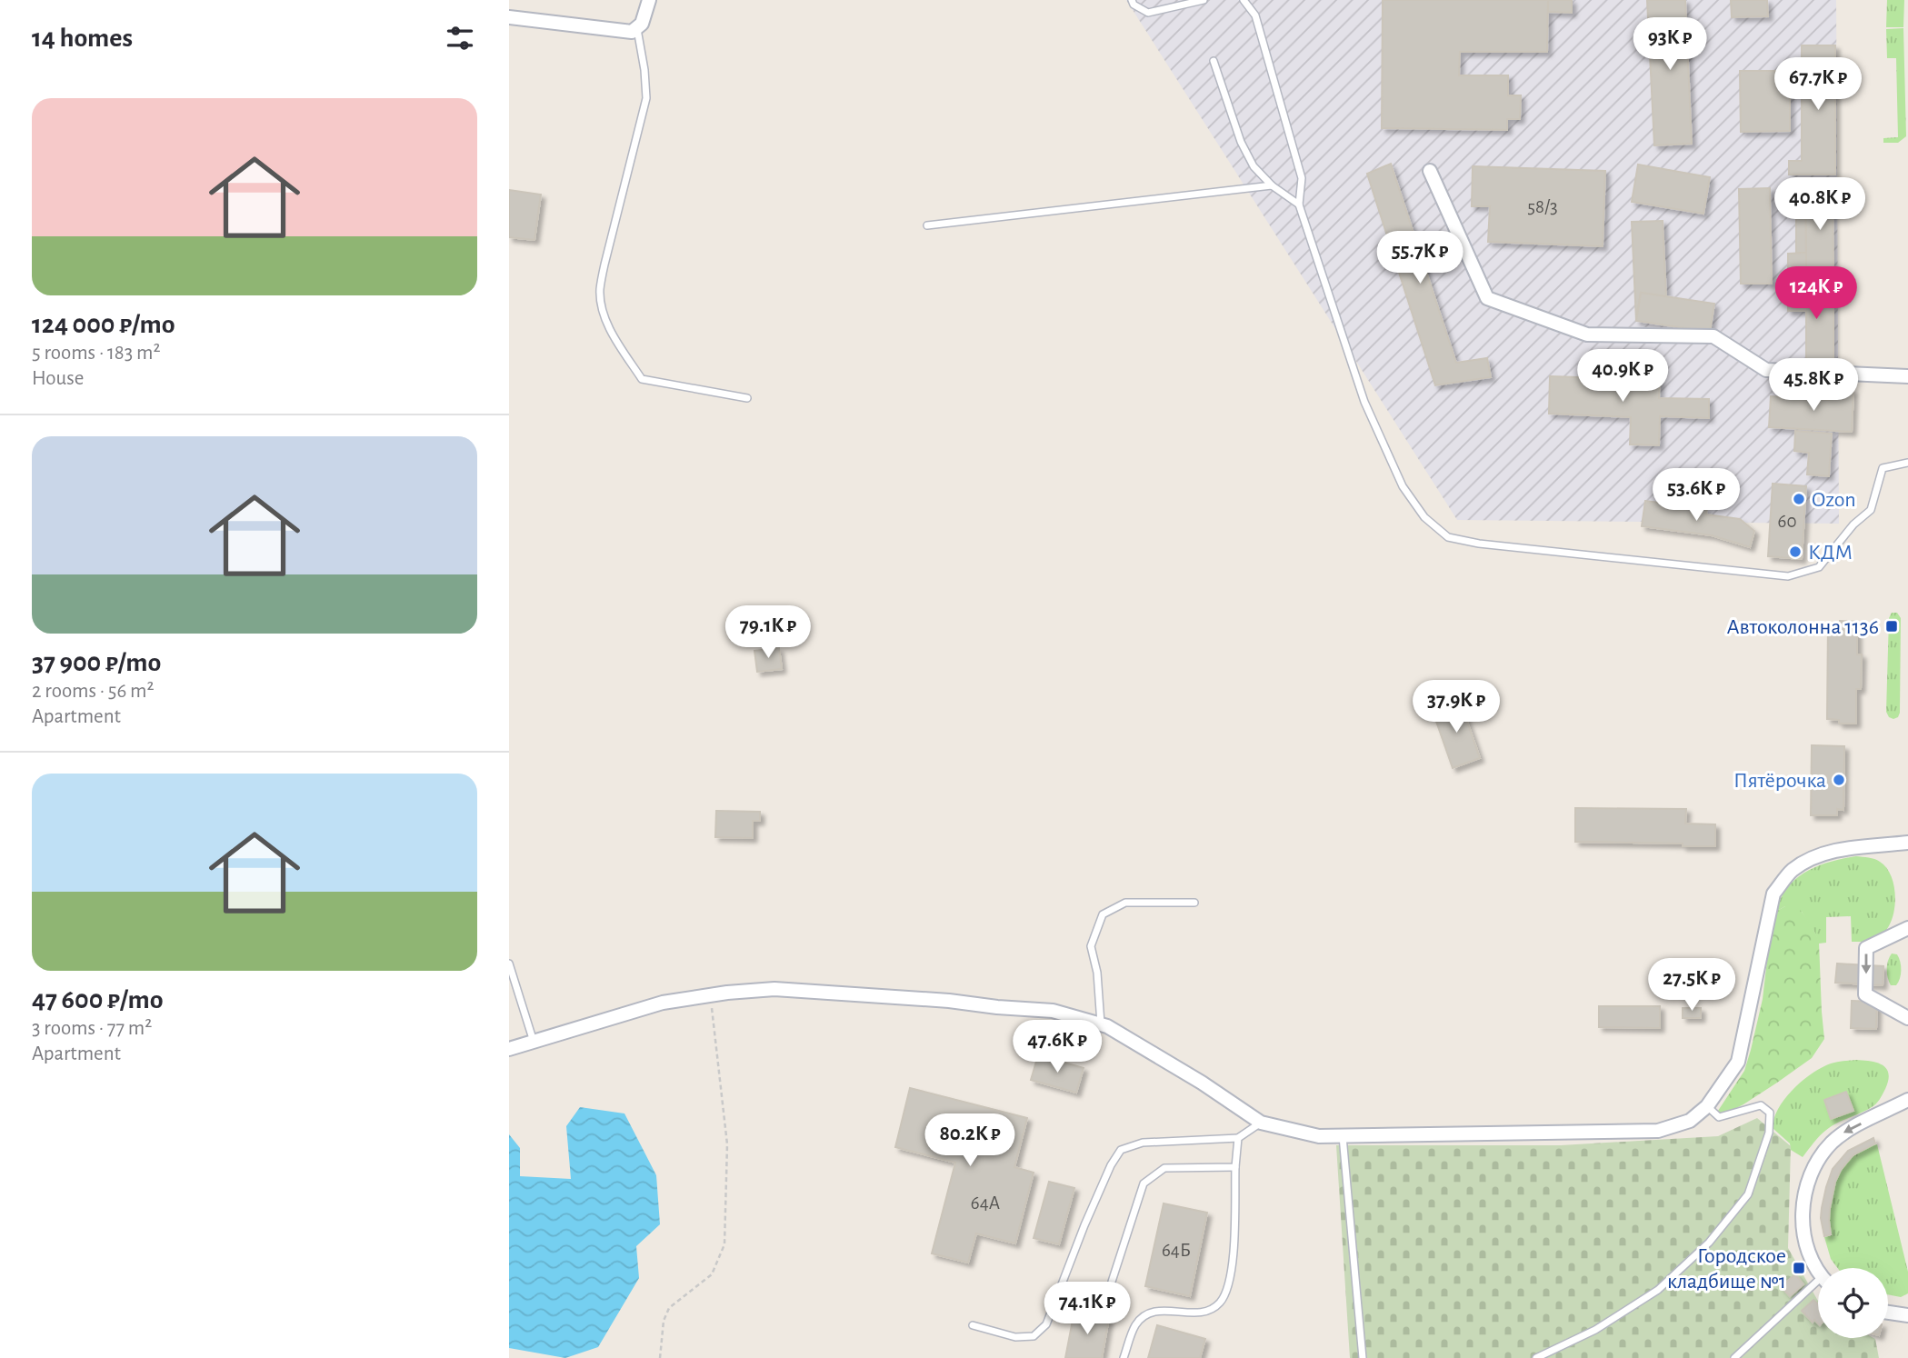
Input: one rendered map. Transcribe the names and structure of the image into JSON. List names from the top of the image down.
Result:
{
  "places": {
    "other": ["Ozon", "КДМ", "Пятёрочка"],
    "transit": ["Автоколонна 1136", "Городское кладбище №1"]
  },
  "house_numbers": [
    "58/3",
    "60",
    "64А",
    "64Б"
  ],
  "page": {
    "heading": "14 homes",
    "price": [
      "93K ₽",
      "67.7K ₽",
      "40.8K ₽",
      "55.7K ₽",
      "124K ₽",
      "40.9K ₽",
      "45.8K ₽",
      "53.6K ₽",
      "79.1K ₽",
      "37.9K ₽",
      "27.5K ₽",
      "47.6K ₽",
      "80.2K ₽",
      "74.1K ₽"
    ],
    "list": [
      {
        "name": "124 000 ₽/mo",
        "note": "5 rooms · 183 m² · House"
      },
      {
        "name": "37 900 ₽/mo",
        "note": "2 rooms · 56 m² · Apartment"
      },
      {
        "name": "47 600 ₽/mo",
        "note": "3 rooms · 77 m² · Apartment"
      }
    ]
  }
}
